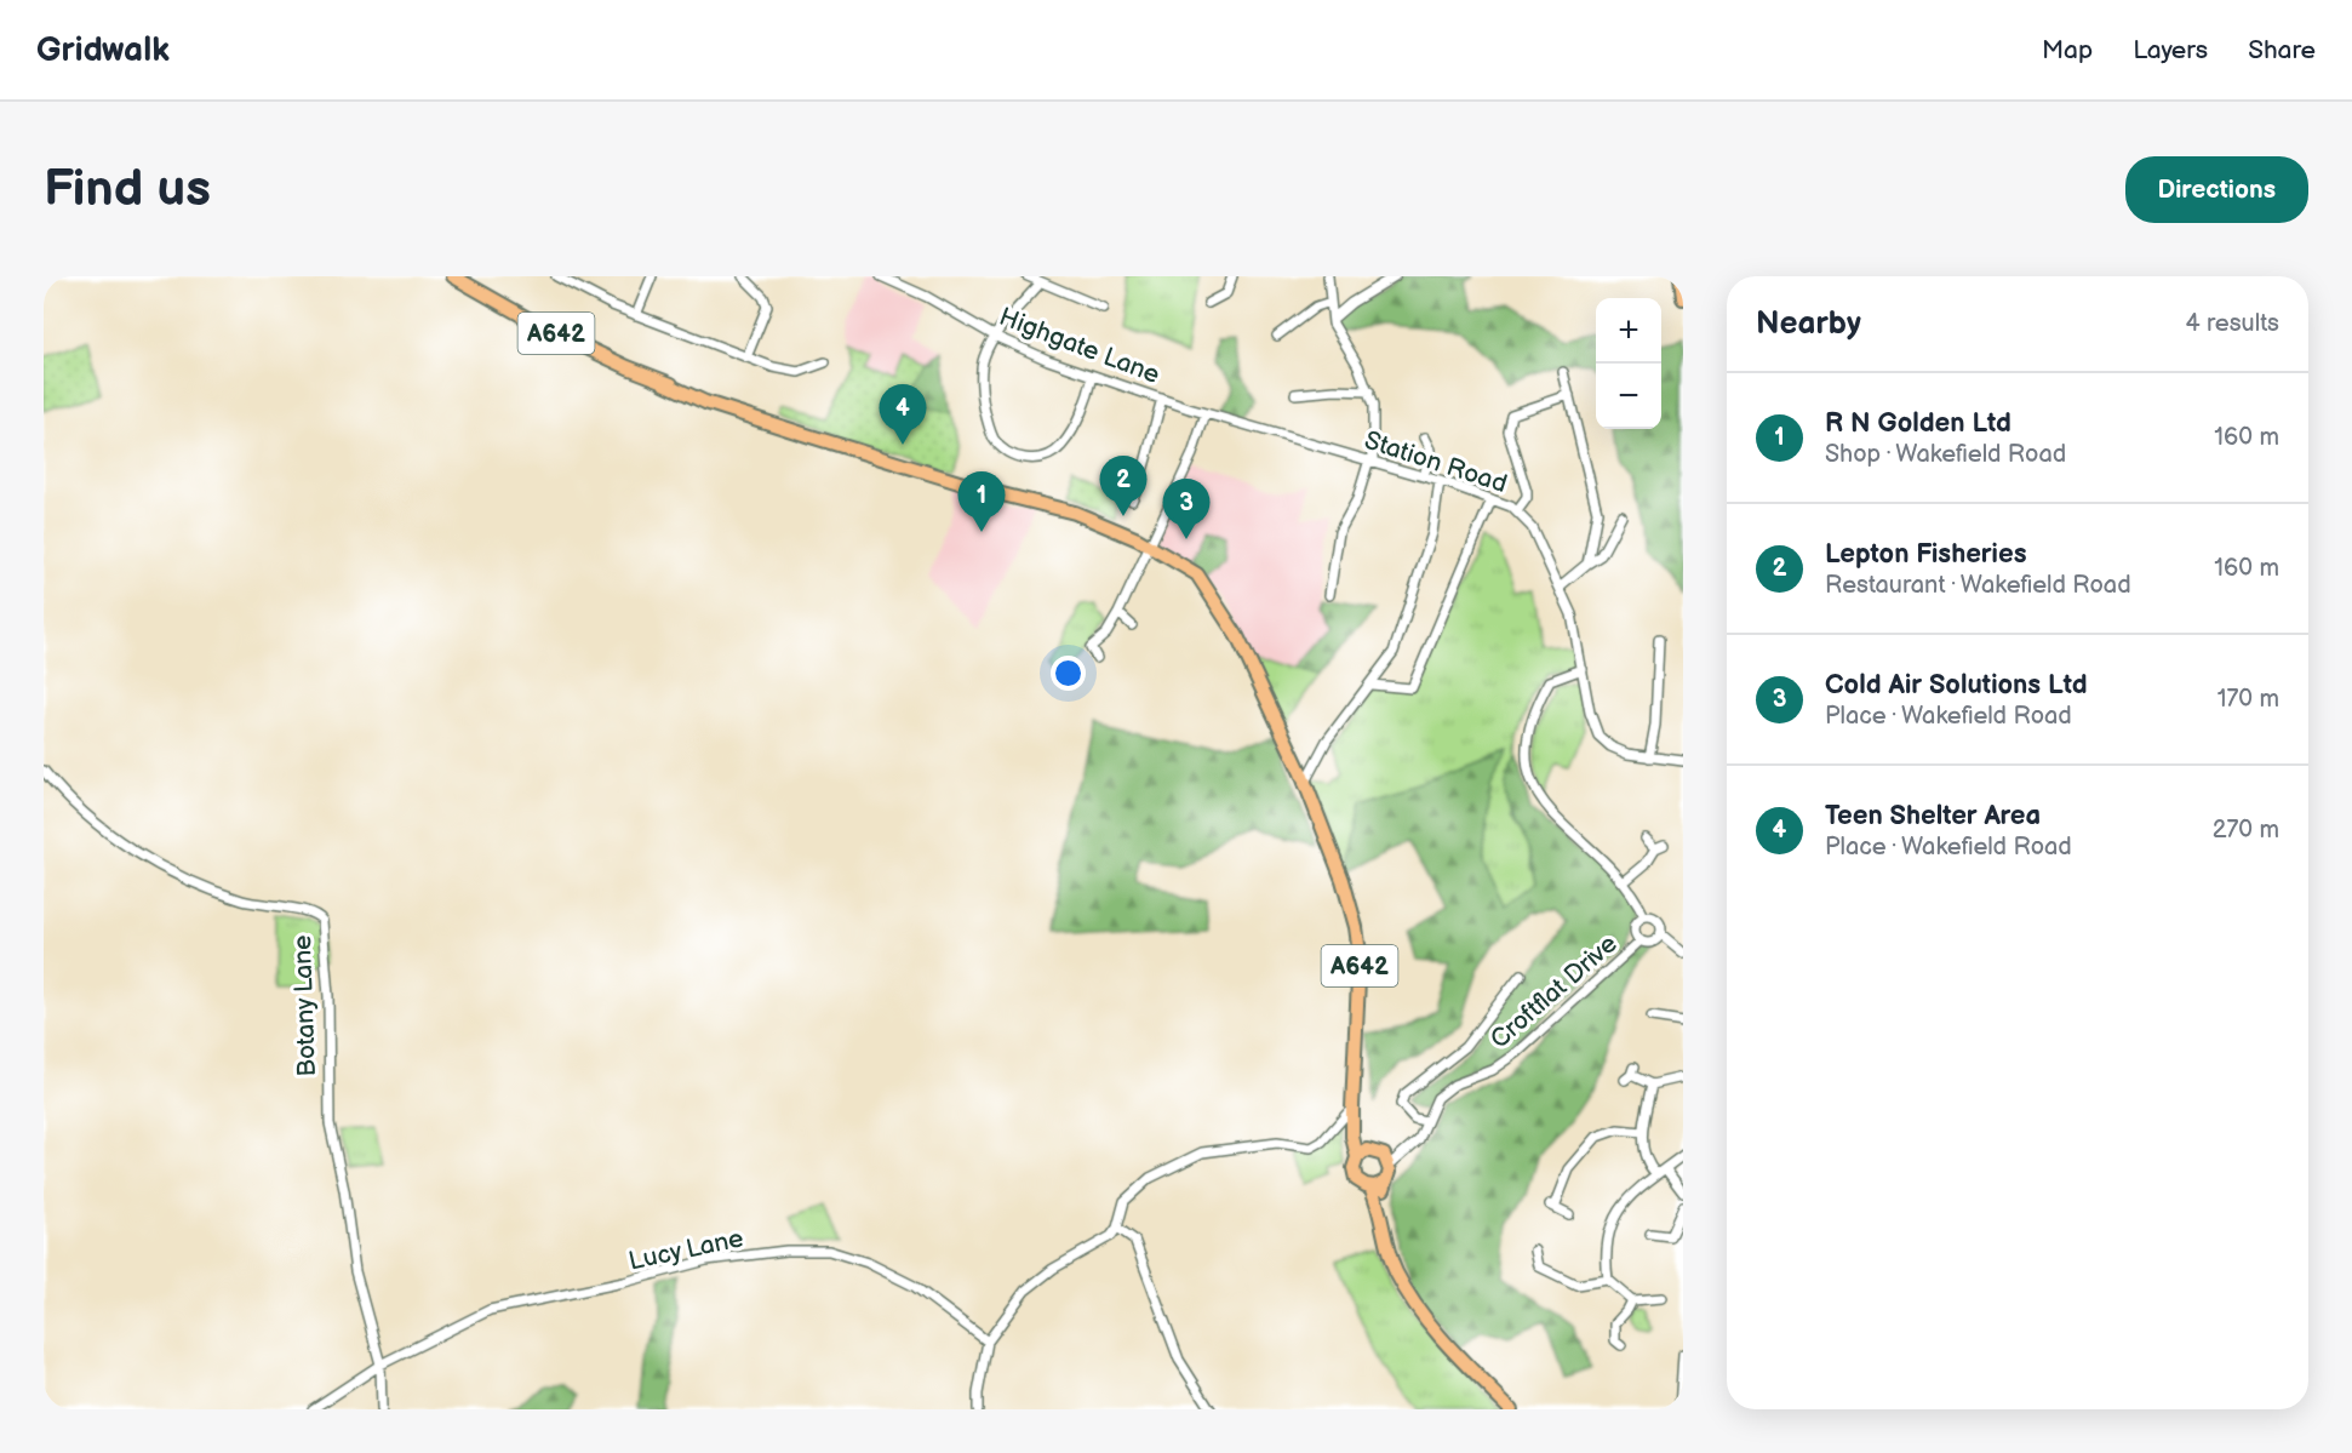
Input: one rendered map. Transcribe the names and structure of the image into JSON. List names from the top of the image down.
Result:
{
  "streets": {
    "highway": ["A642"],
    "street": [
      "Highgate Lane",
      "Station Road",
      "Croftflat Drive",
      "Botany Lane",
      "Lucy Lane"
    ]
  },
  "crossings": [
    ["A642", "Croftflat Drive"],
    ["Highgate Lane", "Station Road"],
    ["Botany Lane", "Lucy Lane"]
  ],
  "page": {
    "header": "Gridwalk",
    "nav": ["Map", "Layers", "Share"],
    "buttons": "Directions",
    "title": "Find us",
    "heading": ["Nearby", "4 results"],
    "map_buttons": ["+", "−"],
    "list": [
      {
        "mark": "1",
        "name": "R N Golden Ltd",
        "note": "Shop · Wakefield Road",
        "value": "160 m"
      },
      {
        "mark": "2",
        "name": "Lepton Fisheries",
        "note": "Restaurant · Wakefield Road",
        "value": "160 m"
      },
      {
        "mark": "3",
        "name": "Cold Air Solutions Ltd",
        "note": "Place · Wakefield Road",
        "value": "170 m"
      },
      {
        "mark": "4",
        "name": "Teen Shelter Area",
        "note": "Place · Wakefield Road",
        "value": "270 m"
      }
    ],
    "pins": [
      "4",
      "2",
      "1",
      "3"
    ]
  }
}
